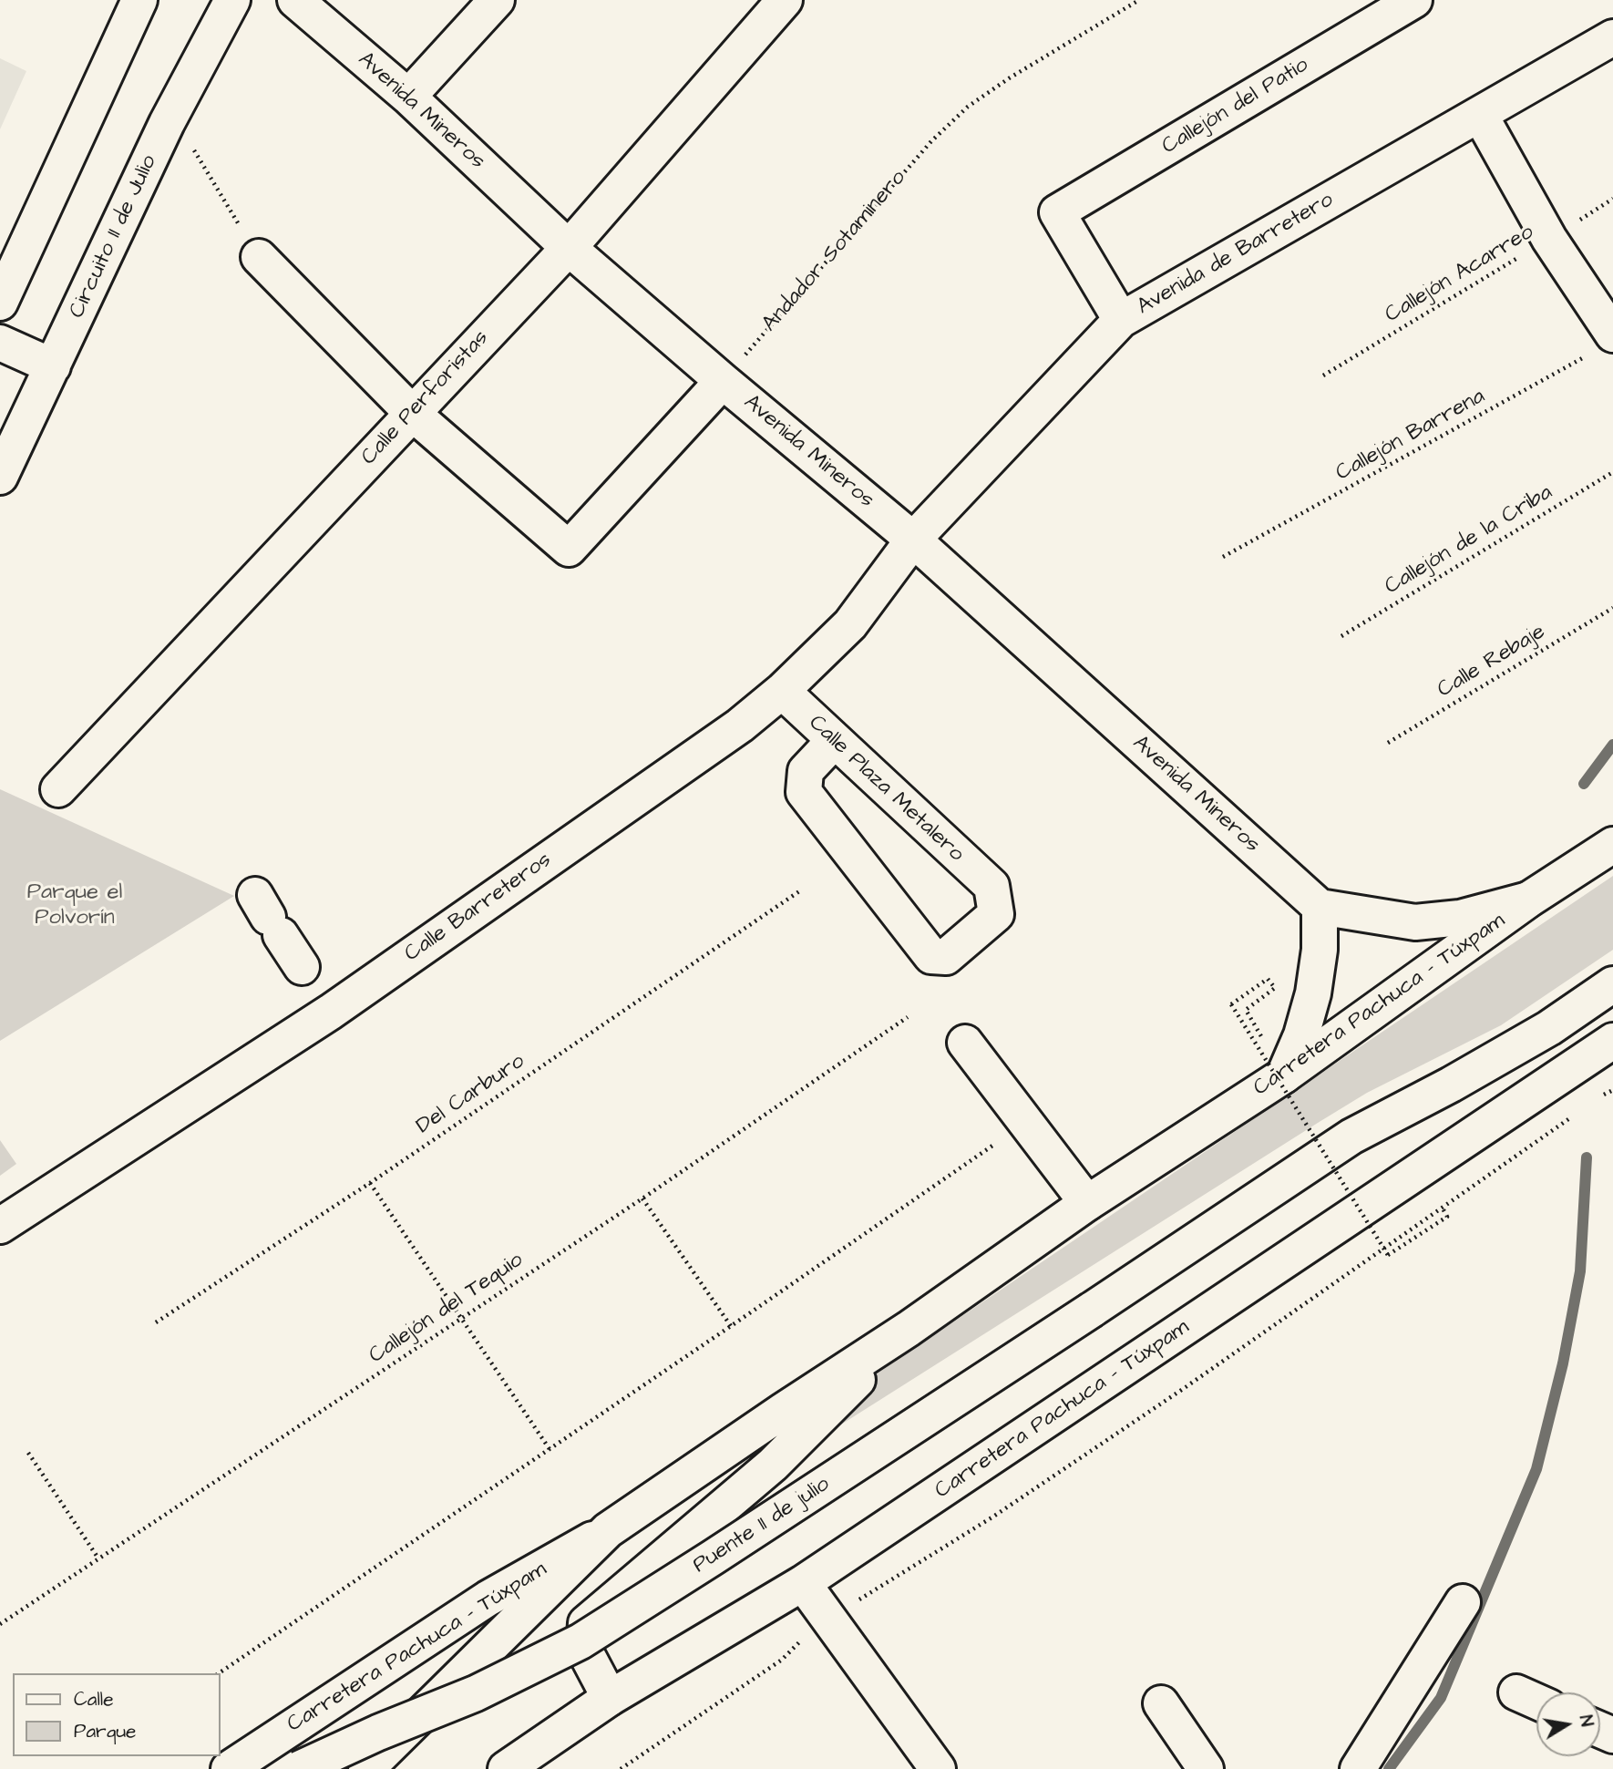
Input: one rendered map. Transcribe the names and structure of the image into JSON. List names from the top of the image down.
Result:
{
  "streets": {
    "street": [
      "Callejón del Patio",
      "Avenida Mineros",
      "Circuito 11 de Julio",
      "Avenida de Barretero",
      "Calle Perforistas",
      "Calle Plaza Metalero",
      "Calle Barreteros",
      "Carretera Pachuca - Túxpam",
      "Puente 11 de julio"
    ],
    "path": [
      "Andador Sotaminero",
      "Callejón Acarreo",
      "Callejón Barrena",
      "Callejón de la Criba",
      "Calle Rebaje",
      "Del Carburo",
      "Callejón del Tequio"
    ]
  },
  "crossings": [
    ["Callejón del Patio", "Avenida de Barretero"],
    ["Avenida Mineros", "Andador Sotaminero"],
    ["Avenida Mineros", "Avenida de Barretero"],
    ["Avenida Mineros", "Calle Perforistas"],
    ["Avenida Mineros", "Calle Barreteros"],
    ["Avenida de Barretero", "Calle Barreteros"],
    ["Calle Plaza Metalero", "Calle Barreteros"]
  ],
  "parks": ["Parque el Polvorín"],
  "legend": ["Calle", "Parque"],
  "north": "right"
}
